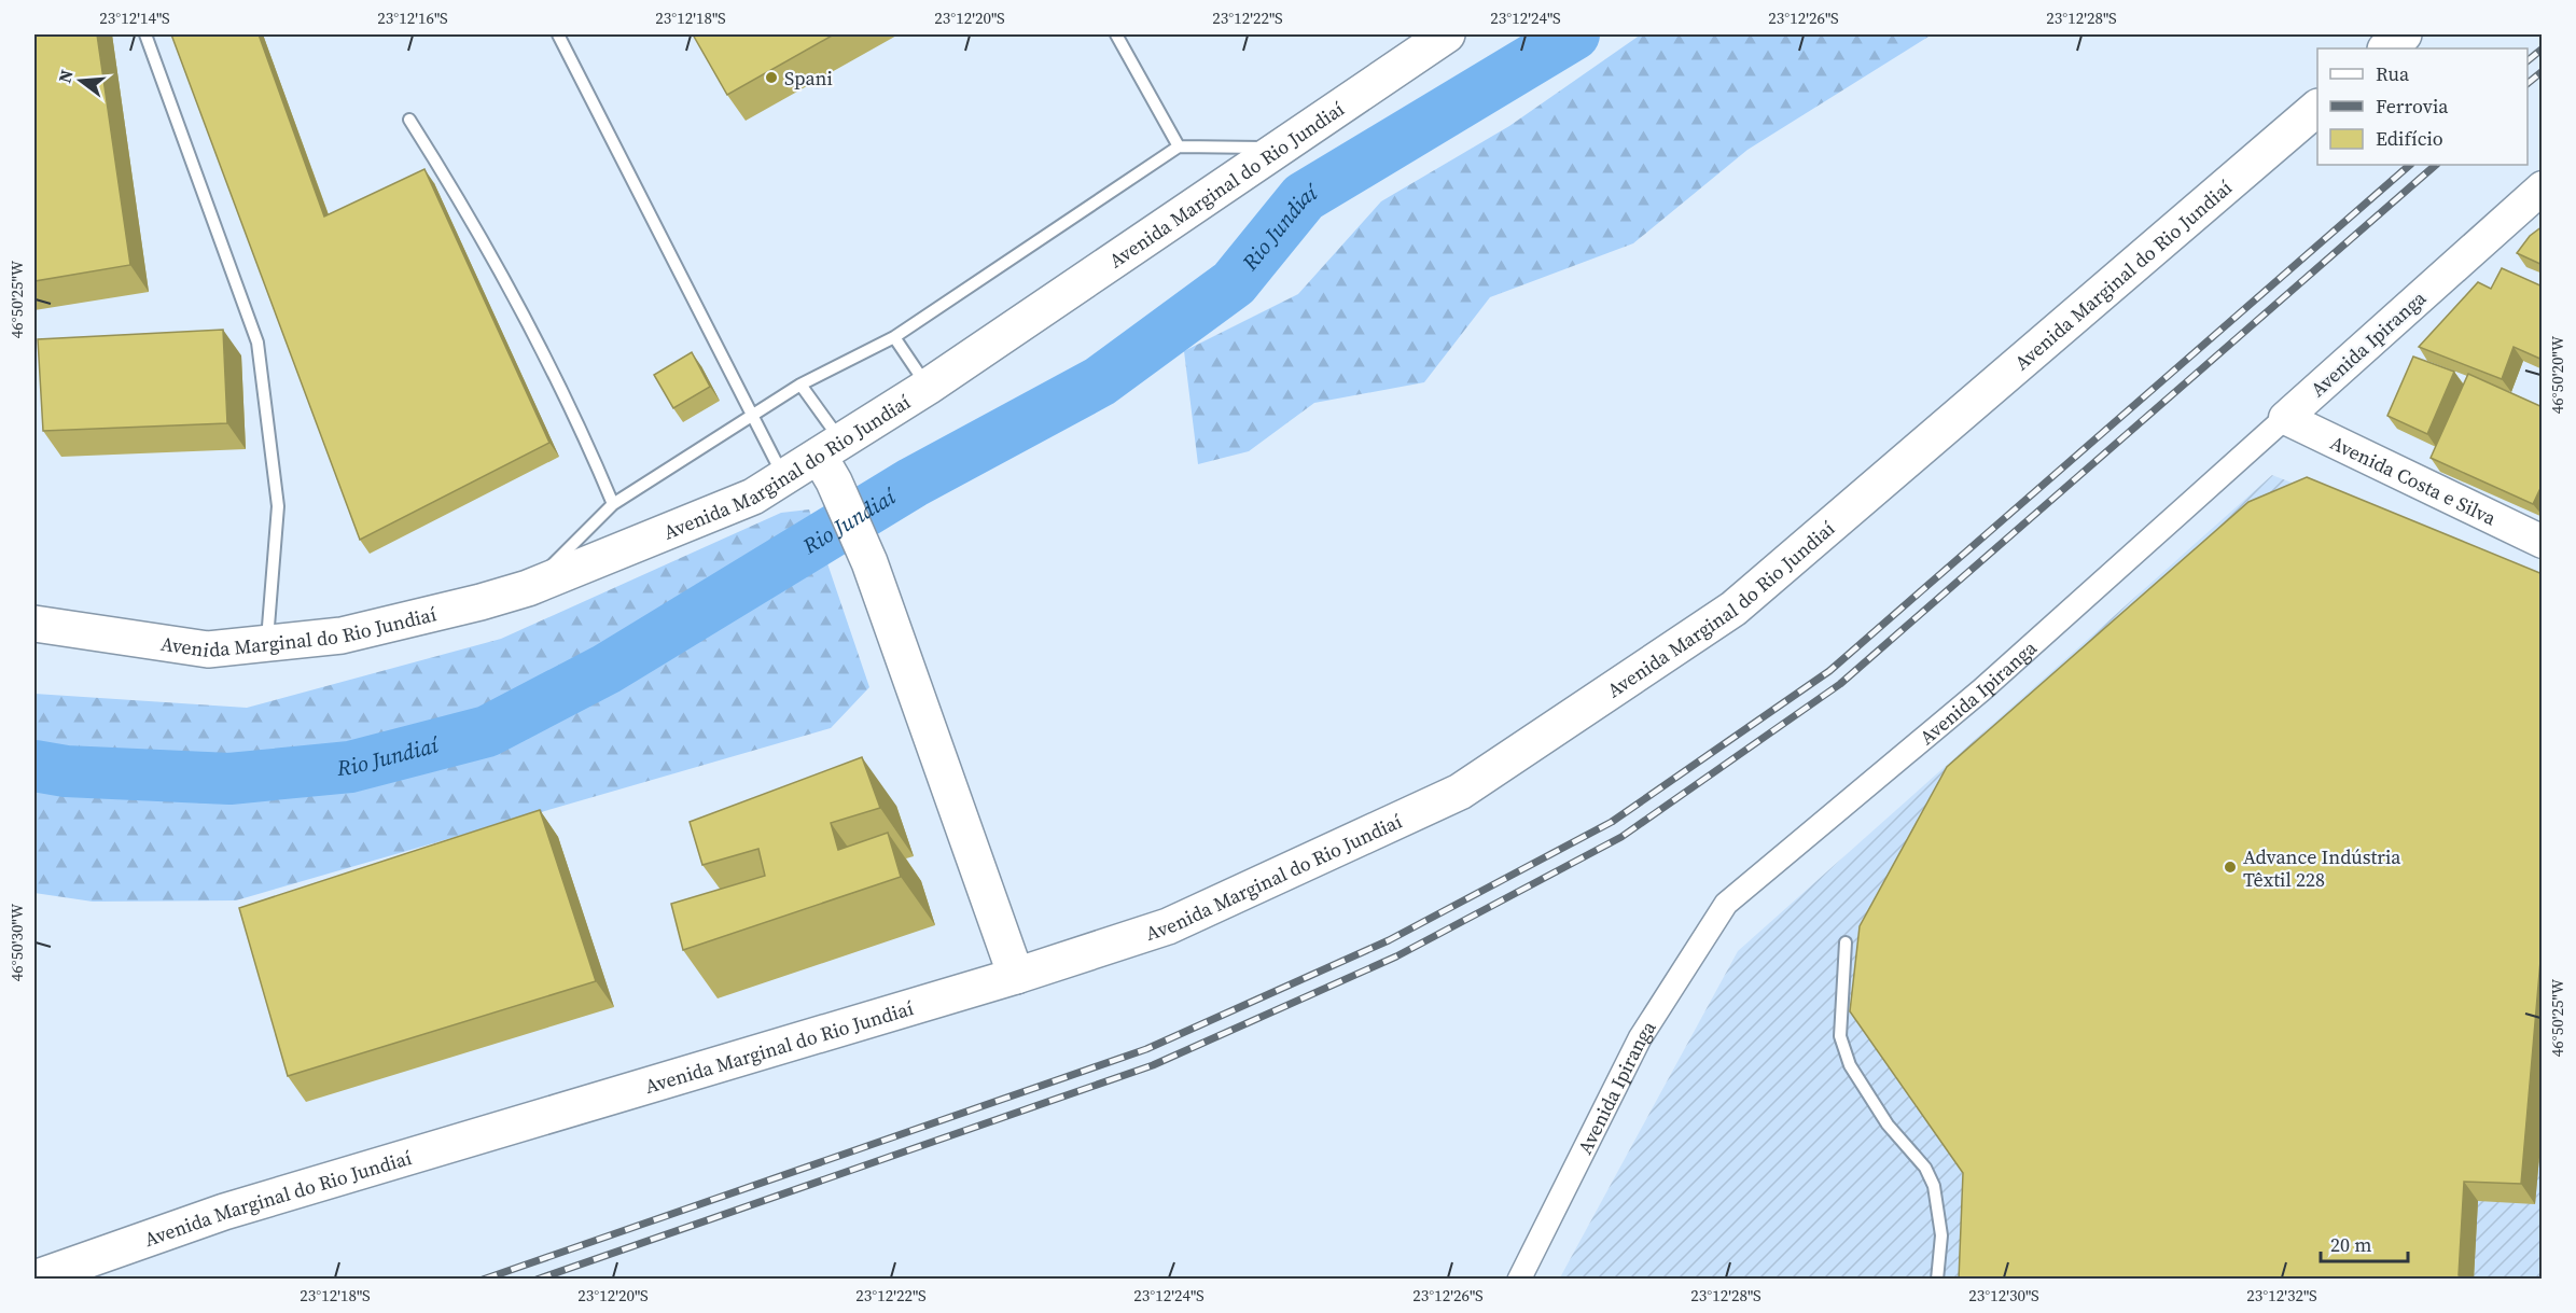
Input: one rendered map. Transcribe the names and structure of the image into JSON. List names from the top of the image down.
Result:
{
  "streets": {
    "main road": ["Avenida Marginal do Rio Jundiaí", "Avenida Ipiranga", "Avenida Costa e Silva"]
  },
  "crossings": [
    ["Avenida Ipiranga", "Avenida Costa e Silva"]
  ],
  "water": ["Rio Jundiaí"],
  "places": ["Spani", "Advance Indústria Têxtil 228"],
  "legend": ["Rua", "Ferrovia", "Edifício"],
  "scale_bar": "20 m",
  "north": "left",
  "coordinates": [
    "23°12'14\"S",
    "23°12'16\"S",
    "23°12'18\"S",
    "23°12'20\"S",
    "23°12'22\"S",
    "23°12'24\"S",
    "23°12'26\"S",
    "23°12'28\"S",
    "46°50'25\"W",
    "46°50'20\"W",
    "46°50'30\"W",
    "23°12'30\"S",
    "23°12'32\"S"
  ]
}
